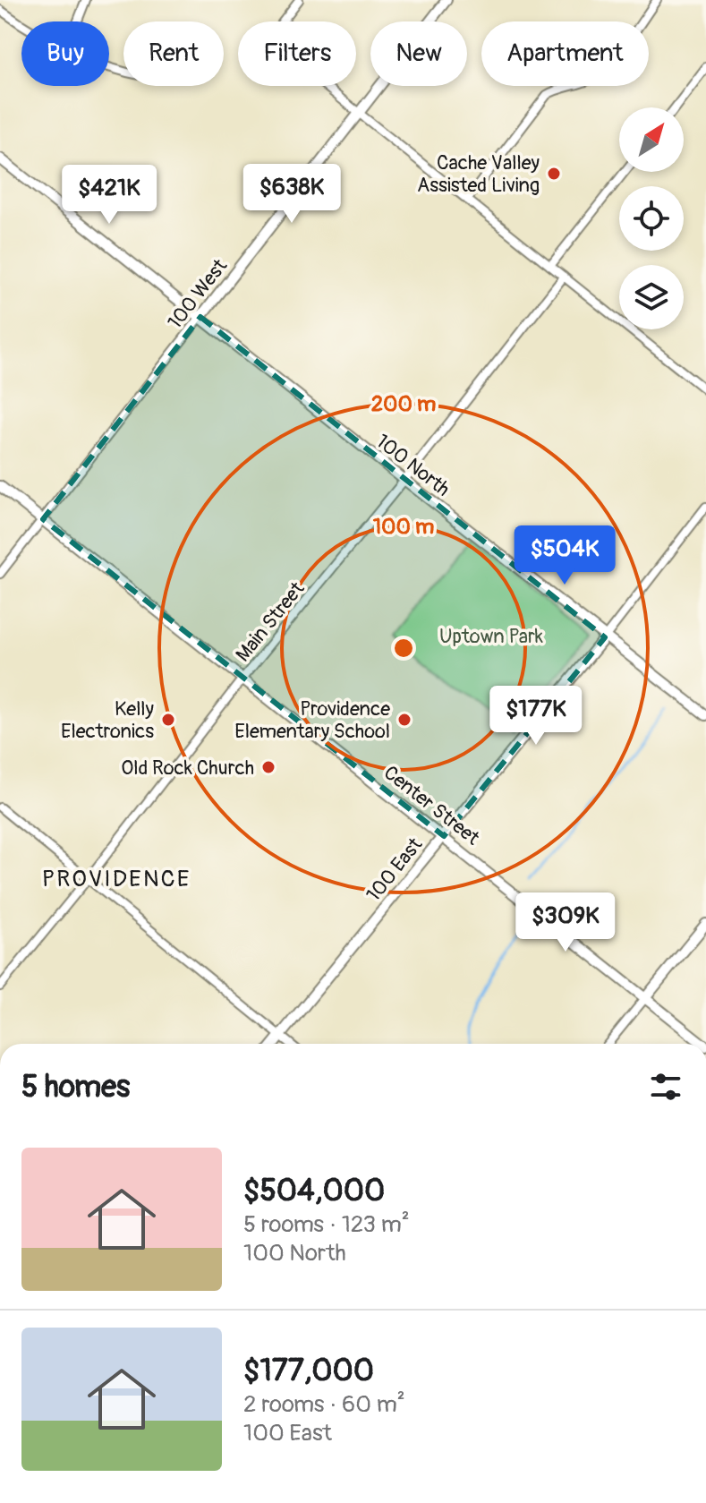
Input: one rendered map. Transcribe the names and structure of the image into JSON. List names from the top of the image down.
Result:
{
  "streets": {
    "street": [
      "100 West",
      "100 North",
      "Main Street",
      "Center Street",
      "100 East"
    ]
  },
  "crossings": [
    ["100 West", "100 North"],
    ["100 West", "Center Street"],
    ["100 North", "Main Street"],
    ["100 North", "100 East"],
    ["Main Street", "Center Street"],
    ["Center Street", "100 East"]
  ],
  "districts": ["PROVIDENCE"],
  "parks": ["Uptown Park"],
  "places": [
    "Cache Valley Assisted Living",
    "Kelly Electronics",
    "Providence Elementary School",
    "Old Rock Church"
  ],
  "north": "top right",
  "page": {
    "chip": [
      "Buy",
      "Rent",
      "Filters",
      "New",
      "Apartment"
    ],
    "price": [
      "$638K",
      "$421K",
      "$504K",
      "$177K",
      "$309K"
    ],
    "heading": "5 homes",
    "list": [
      {
        "name": "$504,000",
        "note": "5 rooms · 123 m² · 100 North"
      },
      {
        "name": "$177,000",
        "note": "2 rooms · 60 m² · 100 East"
      }
    ]
  },
  "rings": ["200 m", "100 m"]
}
